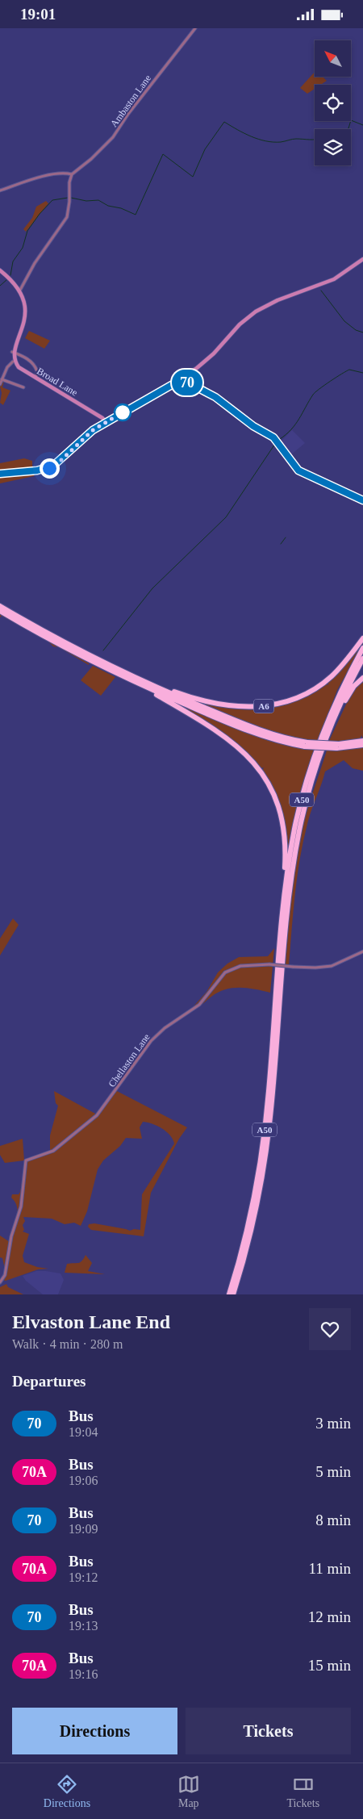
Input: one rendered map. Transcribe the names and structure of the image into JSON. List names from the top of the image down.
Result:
{
  "streets": {
    "highway": ["A6", "A50"],
    "main road": ["Broad Lane"],
    "street": ["Ambaston Lane", "Chellaston Lane"]
  },
  "lines": ["bus line 70"],
  "north": "top left",
  "page": {
    "status": "19:01",
    "on_map": "70",
    "heading": [
      ["Elvaston Lane End", "Walk · 4 min · 280 m"],
      "Departures"
    ],
    "list": [
      {
        "mark": "70",
        "name": "Bus",
        "note": "19:04",
        "value": "3 min"
      },
      {
        "mark": "70A",
        "name": "Bus",
        "note": "19:06",
        "value": "5 min"
      },
      {
        "mark": "70",
        "name": "Bus",
        "note": "19:09",
        "value": "8 min"
      },
      {
        "mark": "70A",
        "name": "Bus",
        "note": "19:12",
        "value": "11 min"
      },
      {
        "mark": "70",
        "name": "Bus",
        "note": "19:13",
        "value": "12 min"
      },
      {
        "mark": "70A",
        "name": "Bus",
        "note": "19:16",
        "value": "15 min"
      }
    ],
    "buttons": ["Directions", "Tickets"],
    "tabs": ["Directions", "Map", "Tickets"]
  }
}
